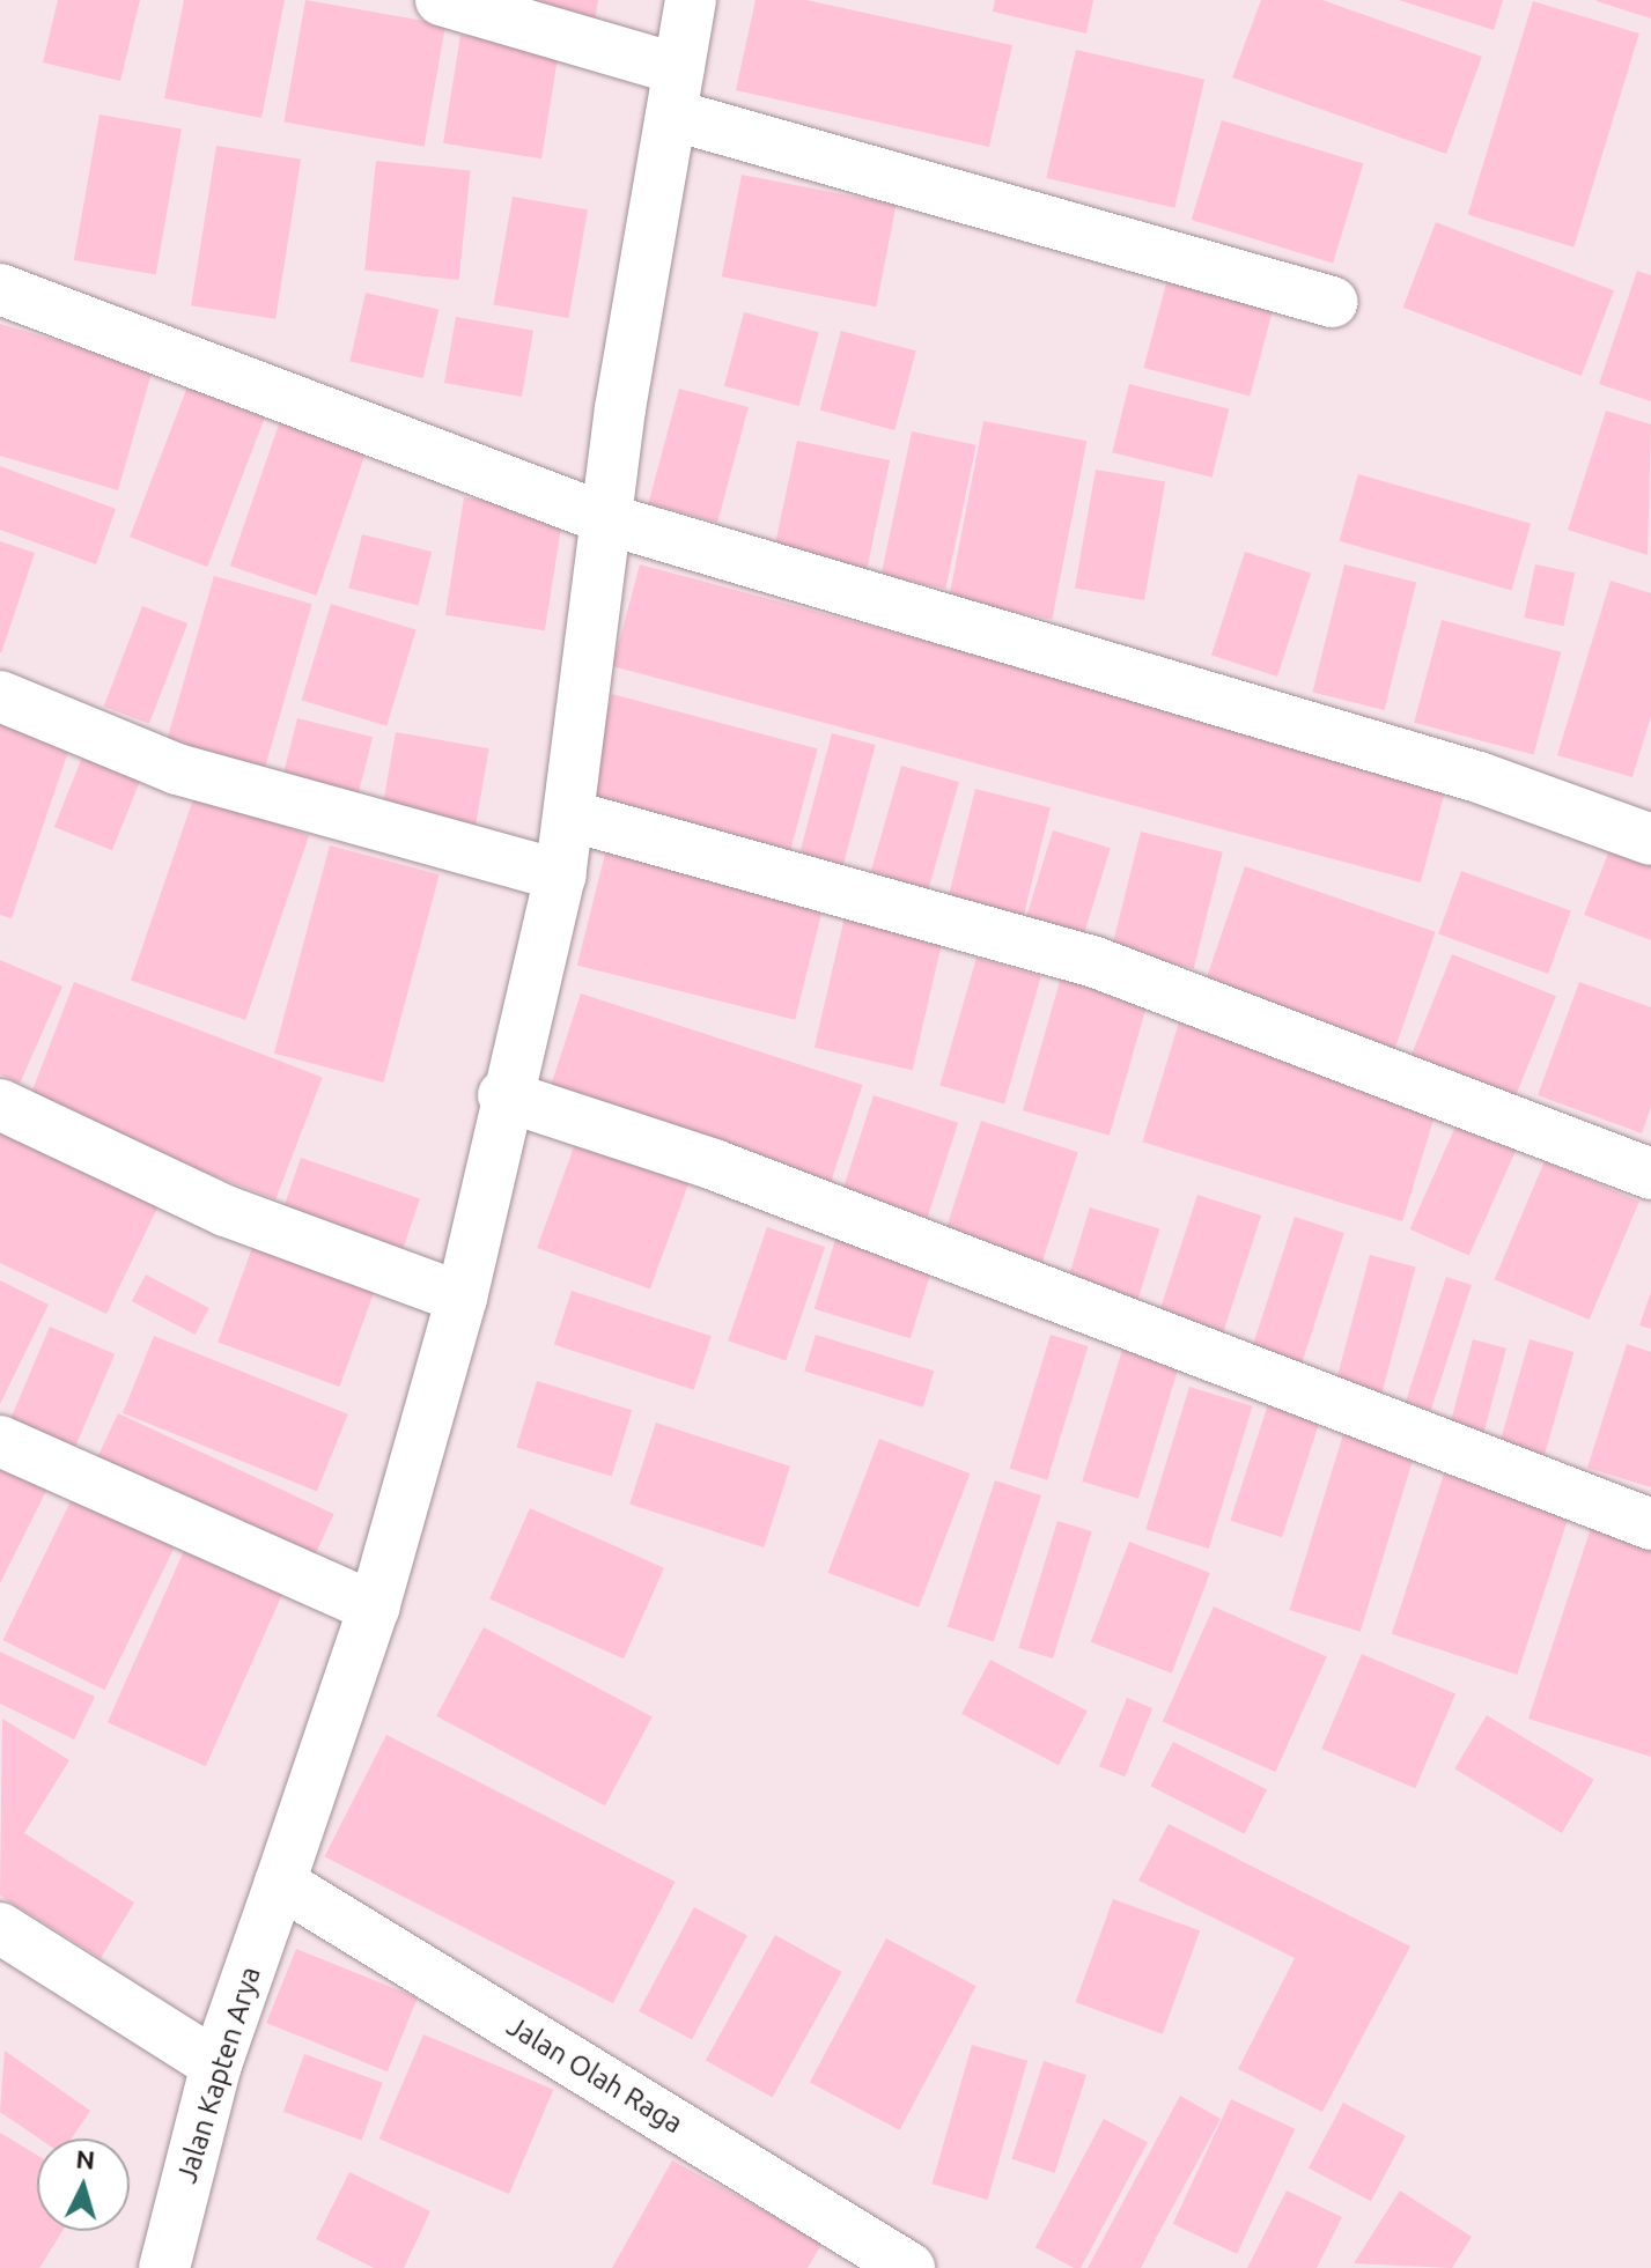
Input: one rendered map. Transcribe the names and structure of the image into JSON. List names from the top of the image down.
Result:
{
  "streets": {
    "street": ["Jalan Kapten Arya", "Jalan Olah Raga"]
  },
  "crossings": [
    ["Jalan Kapten Arya", "Jalan Olah Raga"]
  ],
  "north": "top"
}
